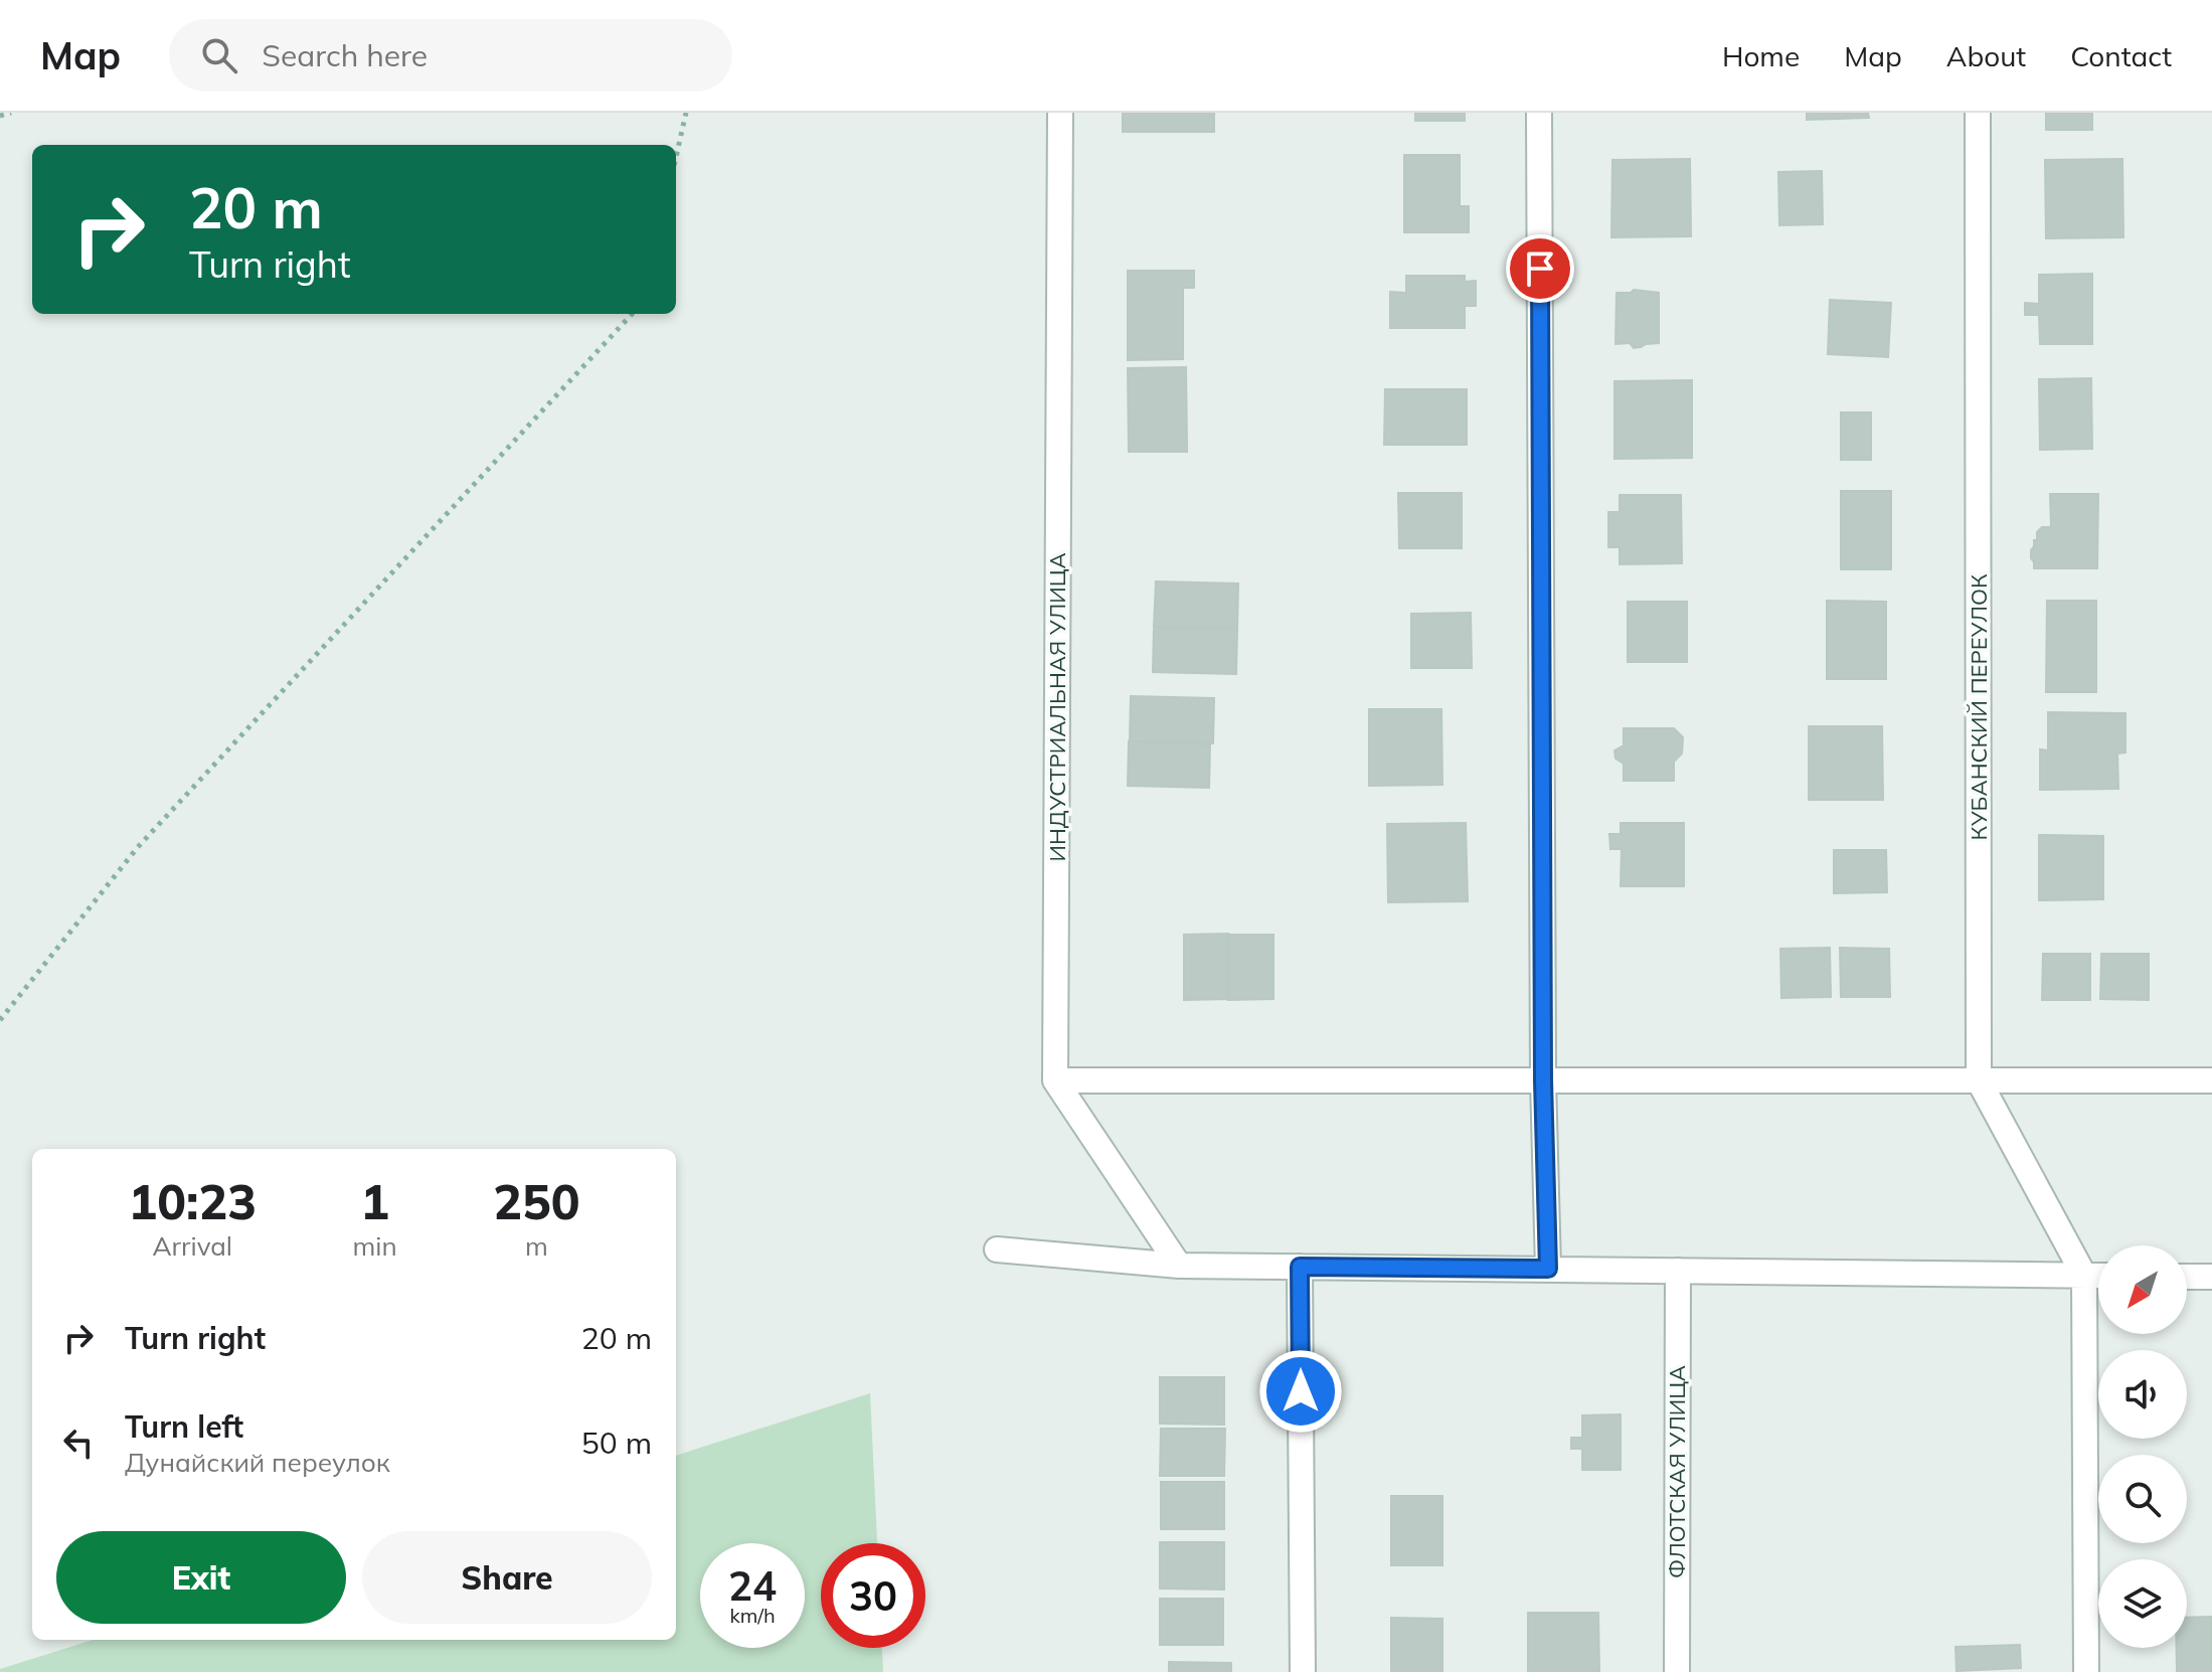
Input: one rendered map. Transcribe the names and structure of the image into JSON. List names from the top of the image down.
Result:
{
  "streets": {
    "street": ["ИНДУСТРИАЛЬНАЯ УЛИЦА", "КУБАНСКИЙ ПЕРЕУЛОК", "ФЛОТСКАЯ УЛИЦА"]
  },
  "north": "bottom left",
  "page": {
    "header": "Map",
    "search": "Search here",
    "nav": [
      "Home",
      "Map",
      "About",
      "Contact"
    ],
    "turn": ["20 m", "Turn right"],
    "eta": [
      "10:23",
      "Arrival",
      "1",
      "min",
      "250",
      "m"
    ],
    "list": [
      {
        "name": "Turn right",
        "value": "20 m"
      },
      {
        "name": "Turn left",
        "note": "Дунайский переулок",
        "value": "50 m"
      }
    ],
    "buttons": ["Exit", "Share"],
    "speed": "24 km/h",
    "limit": "30"
  }
}
